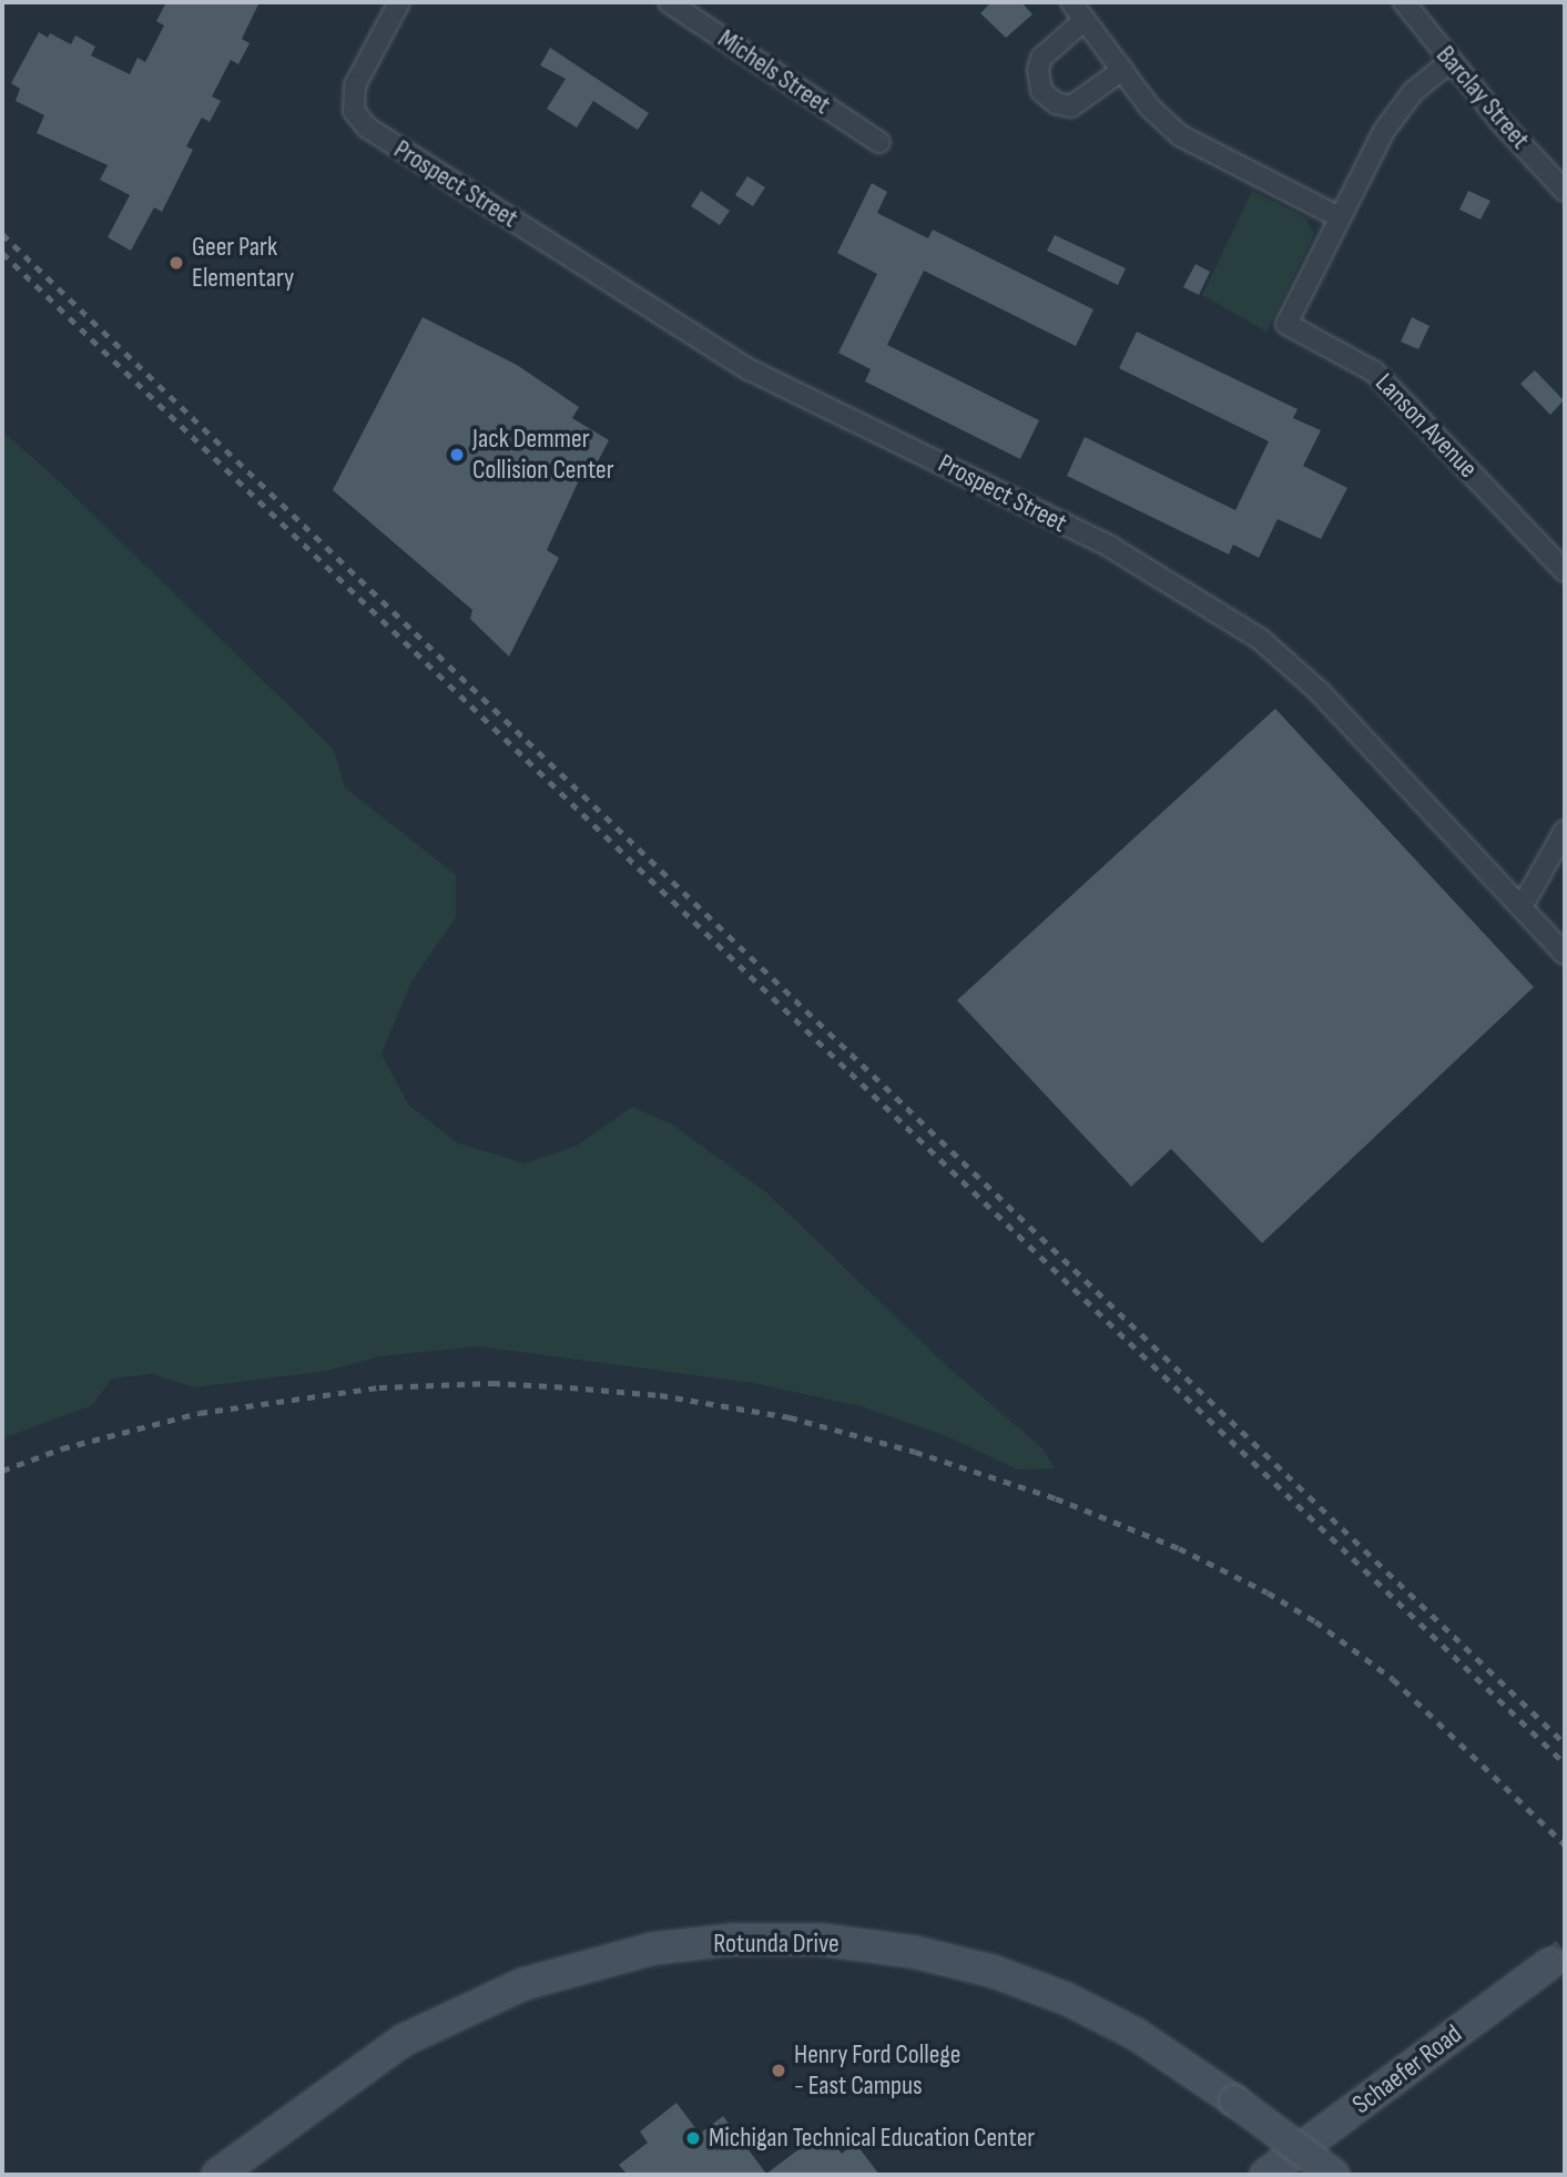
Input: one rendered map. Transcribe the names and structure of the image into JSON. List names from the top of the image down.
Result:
{
  "streets": {
    "main road": ["Rotunda Drive", "Schaefer Road"],
    "street": [
      "Michels Street",
      "Barclay Street",
      "Prospect Street",
      "Lanson Avenue"
    ]
  },
  "crossings": [
    ["Barclay Street", "Lanson Avenue"]
  ],
  "places": [
    "Geer Park Elementary",
    "Jack Demmer Collision Center",
    "Henry Ford College - East Campus",
    "Michigan Technical Education Center"
  ]
}
